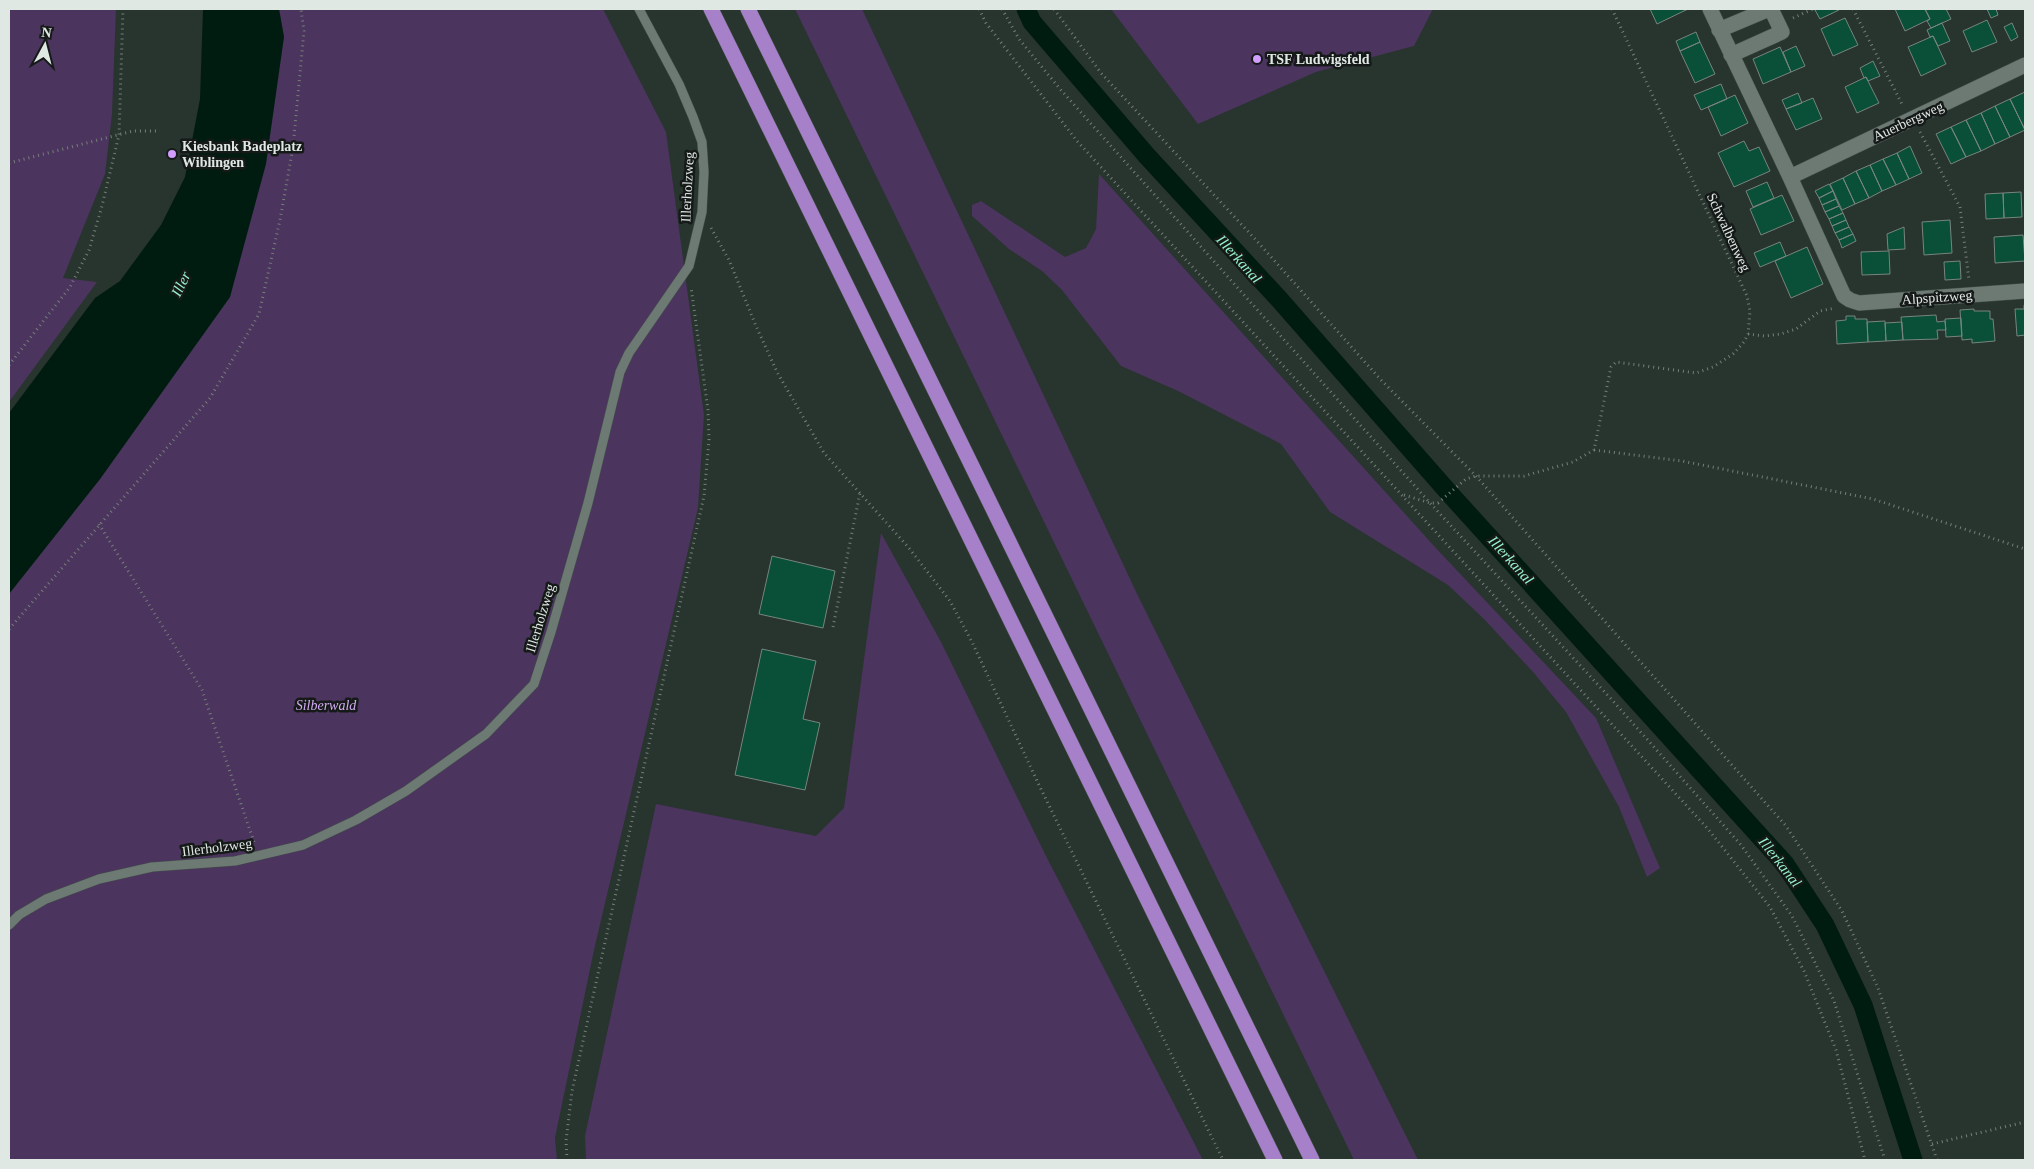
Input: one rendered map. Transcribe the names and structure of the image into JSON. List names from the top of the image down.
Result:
{
  "streets": {
    "street": ["Auerbergweg", "Alpspitzweg"],
    "lane": ["Illerholzweg"],
    "path": ["Schwalbenweg"]
  },
  "water": ["Illerkanal", "Iller"],
  "parks": ["Silberwald"],
  "places": ["TSF Ludwigsfeld", "Kiesbank Badeplatz Wiblingen"],
  "north": "top"
}
